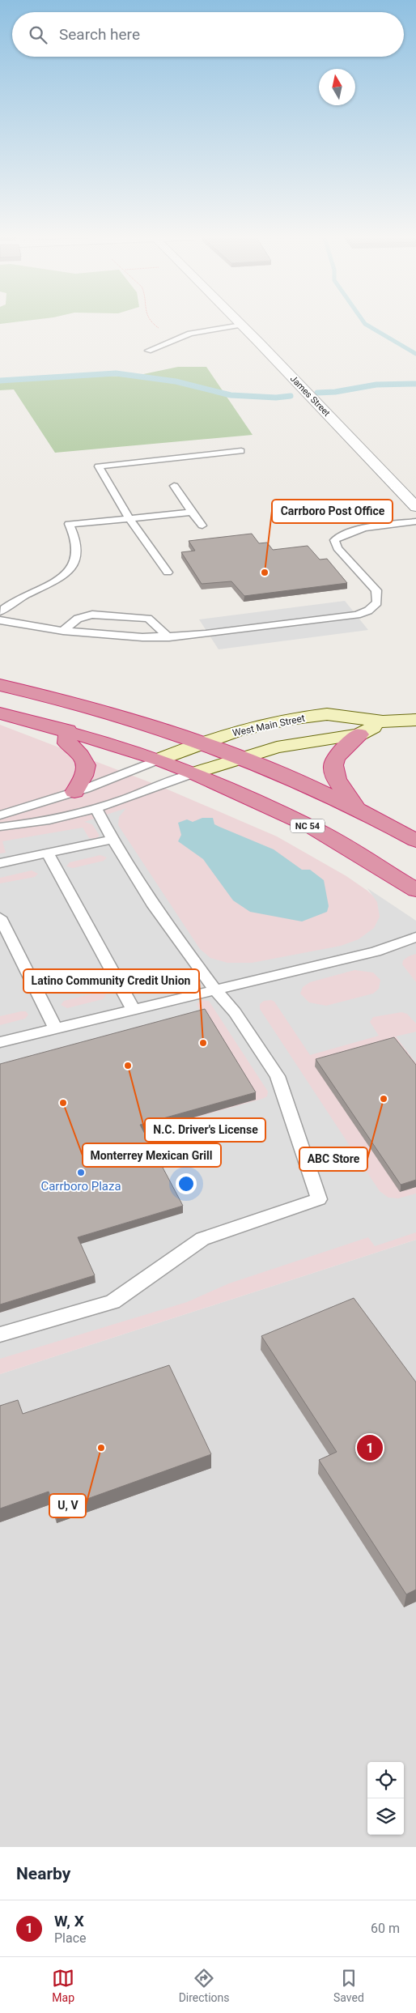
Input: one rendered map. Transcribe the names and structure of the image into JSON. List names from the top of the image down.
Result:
{
  "streets": {
    "highway": ["NC 54"],
    "main road": ["West Main Street"],
    "street": ["James Street"]
  },
  "crossings": [
    ["West Main Street", "NC 54"]
  ],
  "places": [
    "Carrboro Post Office",
    "Latino Community Credit Union",
    "N.C. Driver's License",
    "ABC Store",
    "Monterrey Mexican Grill",
    "Carrboro Plaza",
    "U, V"
  ],
  "north": "top",
  "page": {
    "search": "Search here",
    "pins": "1",
    "heading": "Nearby",
    "list": [
      {
        "mark": "1",
        "name": "W, X",
        "note": "Place",
        "value": "60 m"
      }
    ],
    "nav": ["Map", "Directions", "Saved"]
  }
}
